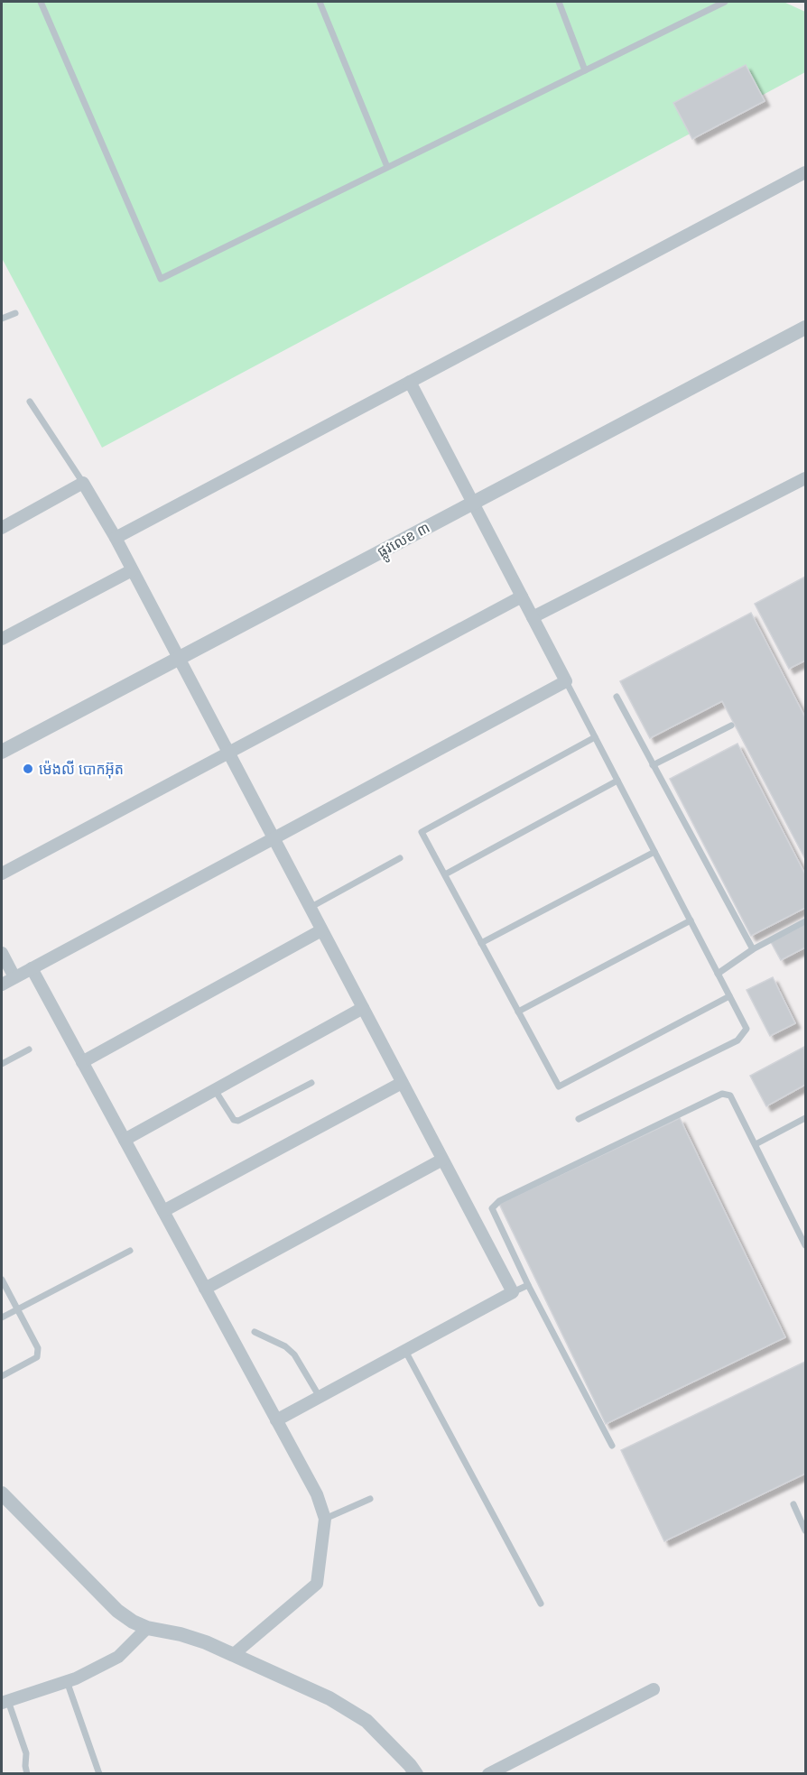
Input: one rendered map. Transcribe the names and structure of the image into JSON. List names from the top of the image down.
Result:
{
  "streets": {
    "street": ["ផ្លូវលេខ ៣"]
  },
  "places": ["ម៉េងលី បោកអ៊ុត"]
}
